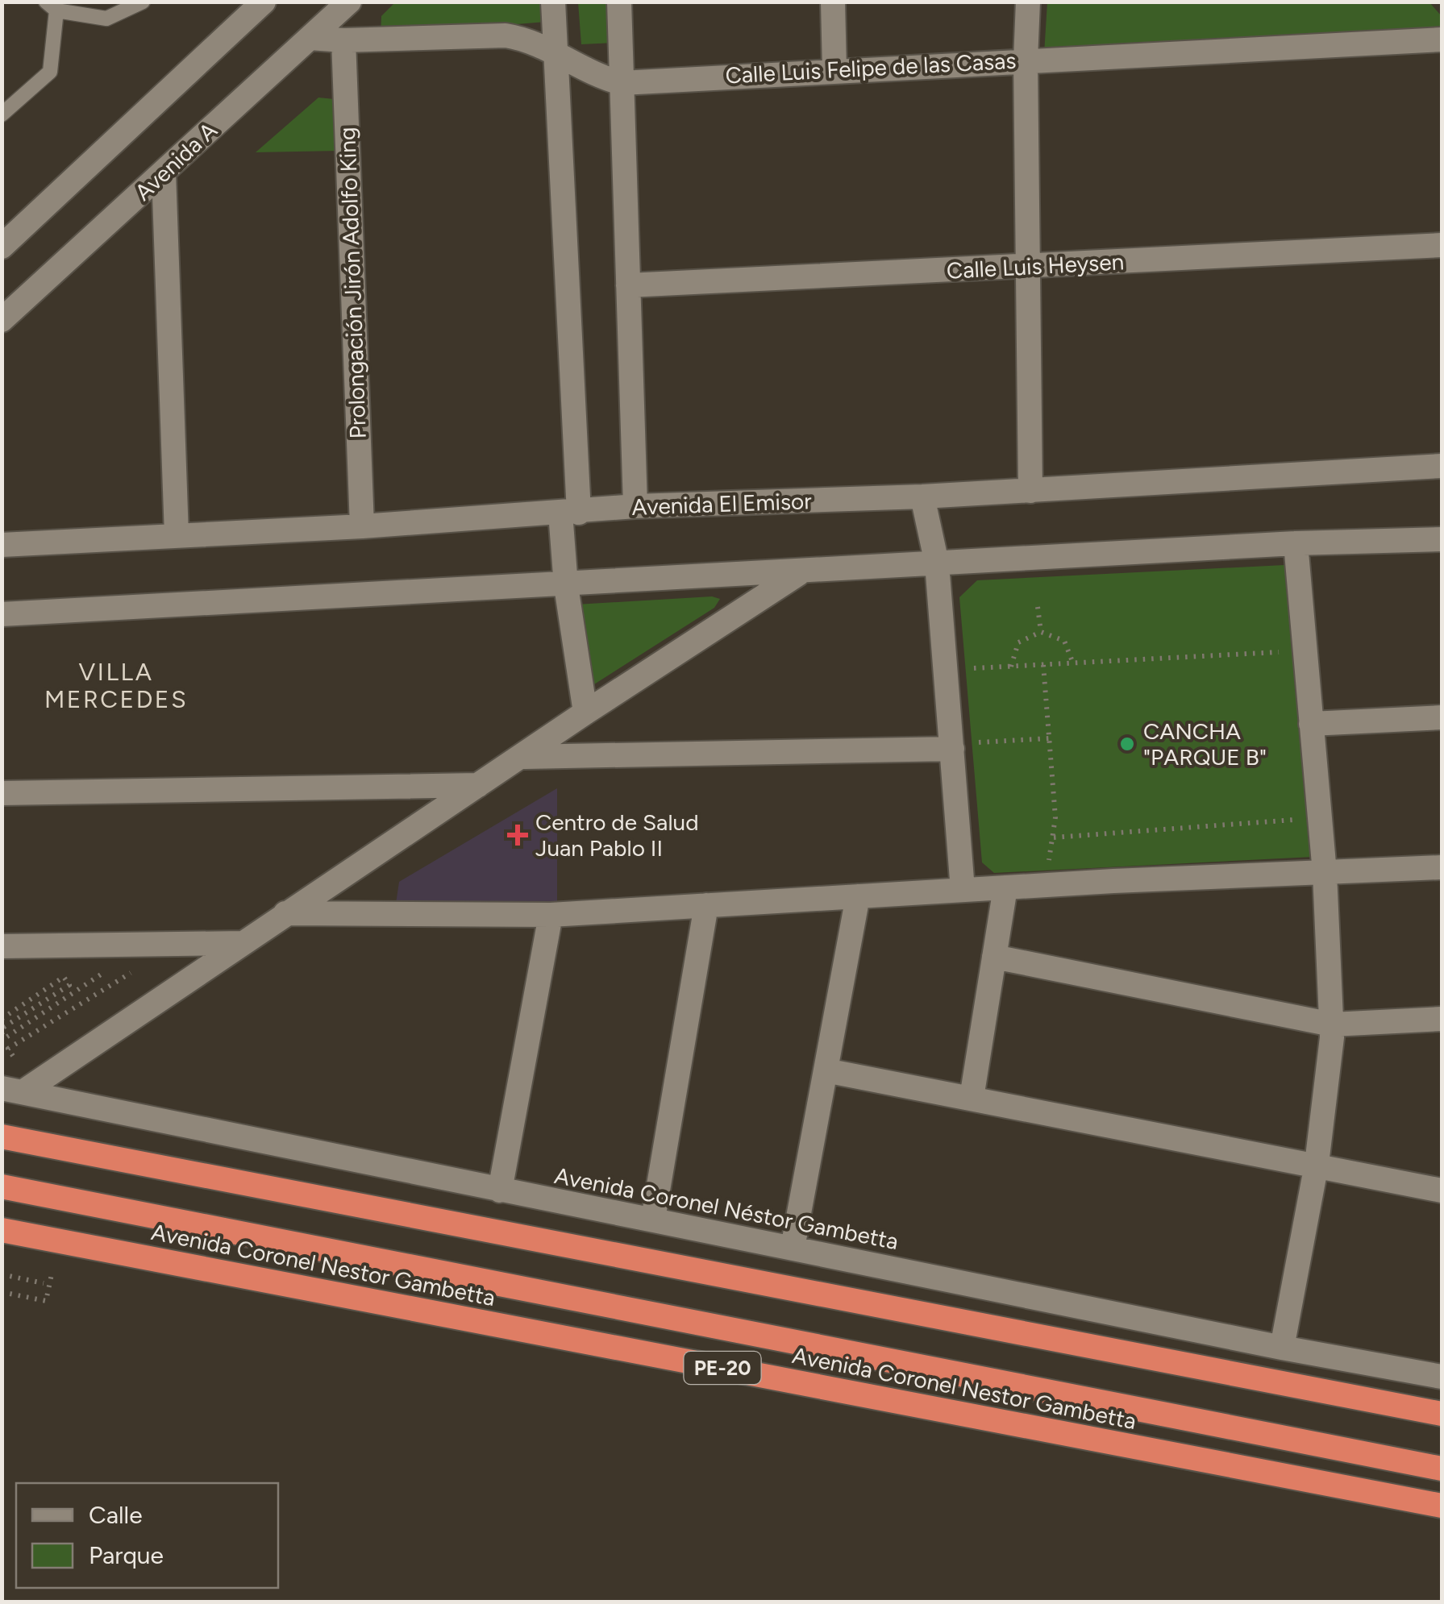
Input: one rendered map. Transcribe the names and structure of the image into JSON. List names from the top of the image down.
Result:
{
  "streets": {
    "highway": ["Avenida Coronel Nestor Gambetta", "PE-20"],
    "street": [
      "Calle Luis Felipe de las Casas",
      "Avenida A",
      "Calle Luis Heysen",
      "Prolongación Jirón Adolfo King",
      "Avenida El Emisor",
      "Avenida Coronel Néstor Gambetta"
    ]
  },
  "crossings": [
    ["Calle Luis Felipe de las Casas", "Avenida A"],
    ["Calle Luis Felipe de las Casas", "Prolongación Jirón Adolfo King"],
    ["Prolongación Jirón Adolfo King", "Avenida El Emisor"]
  ],
  "districts": ["VILLA MERCEDES"],
  "places": {
    "other": ["CANCHA \"PARQUE B\""],
    "health": ["Centro de Salud Juan Pablo II"]
  },
  "legend": ["Calle", "Parque"]
}
